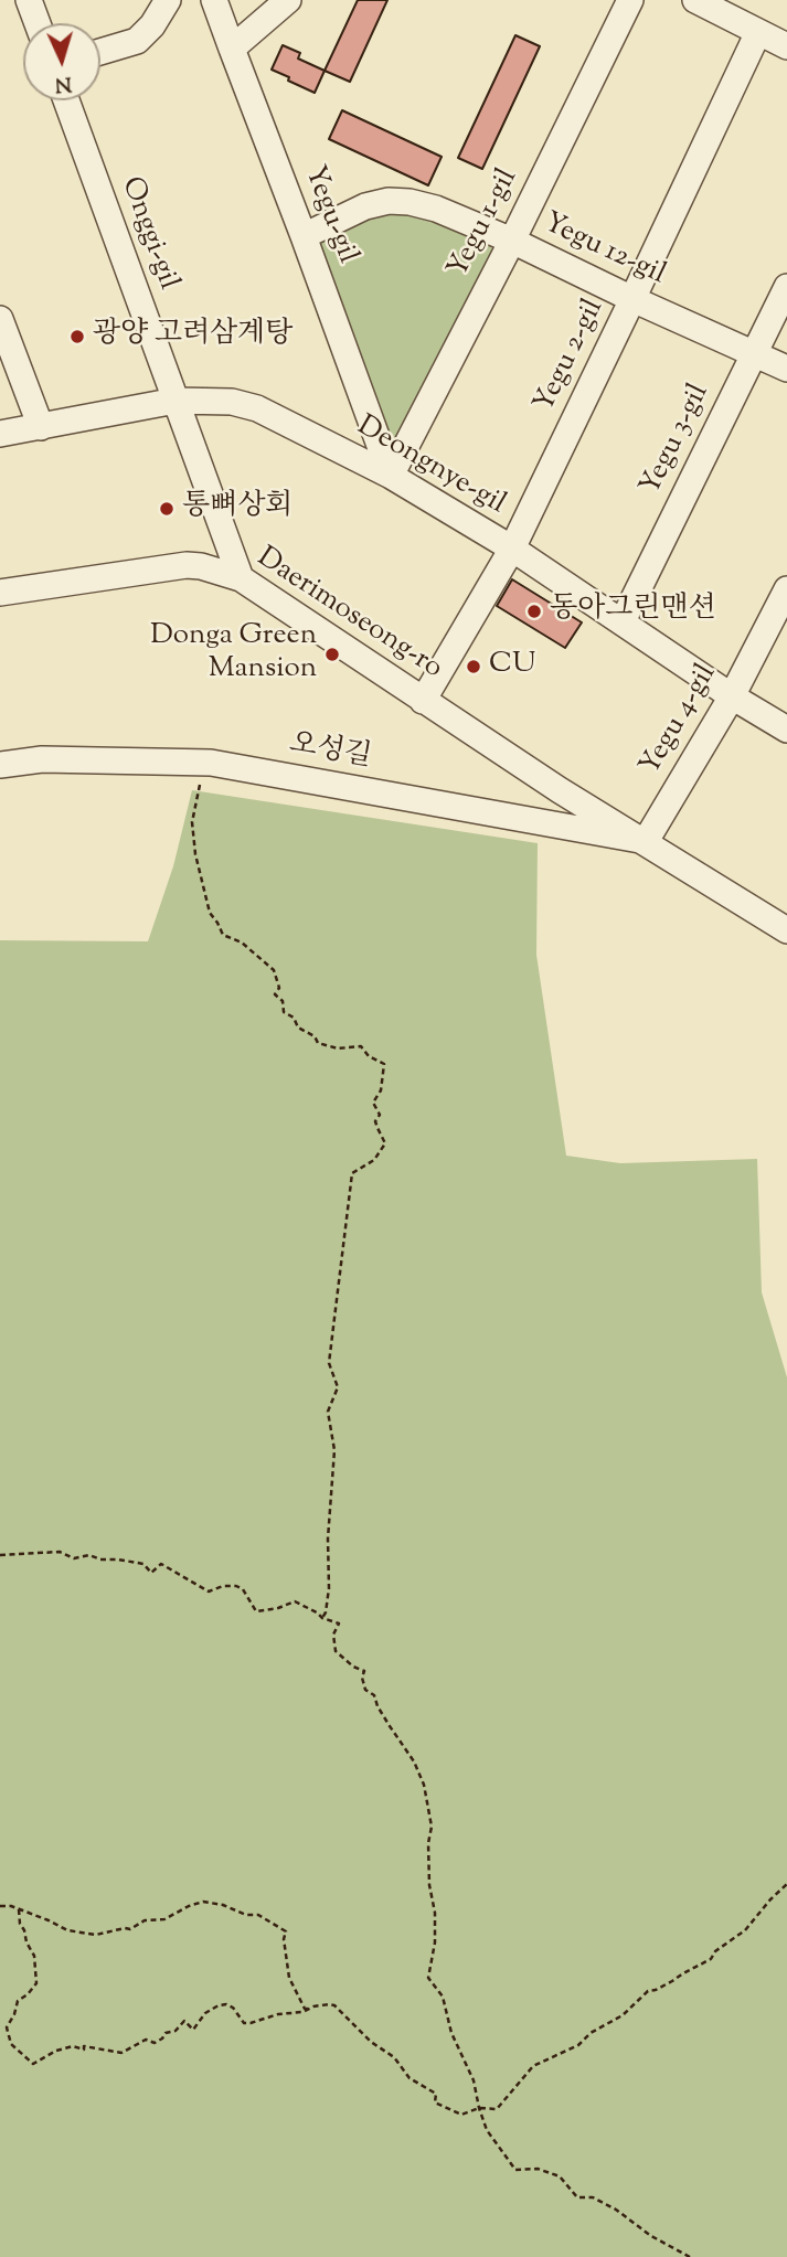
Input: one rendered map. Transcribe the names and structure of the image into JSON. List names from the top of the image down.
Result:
{
  "streets": {
    "street": [
      "Yegu-gil",
      "Yegu 1-gil",
      "Onggi-gil",
      "Yegu 12-gil",
      "Yegu 2-gil",
      "Yegu 3-gil",
      "Deongnye-gil",
      "Daerimoseong-ro",
      "Yegu 4-gil",
      "오성길"
    ]
  },
  "crossings": [
    ["Yegu-gil", "Yegu 1-gil"],
    ["Yegu-gil", "Yegu 12-gil"],
    ["Yegu-gil", "Deongnye-gil"],
    ["Yegu 1-gil", "Yegu 12-gil"],
    ["Yegu 1-gil", "Deongnye-gil"],
    ["Onggi-gil", "Deongnye-gil"],
    ["Onggi-gil", "Daerimoseong-ro"],
    ["Yegu 12-gil", "Yegu 2-gil"],
    ["Yegu 12-gil", "Yegu 3-gil"],
    ["Yegu 2-gil", "Deongnye-gil"],
    ["Yegu 2-gil", "Daerimoseong-ro"],
    ["Yegu 3-gil", "Deongnye-gil"],
    ["Deongnye-gil", "Yegu 4-gil"],
    ["Daerimoseong-ro", "Yegu 4-gil"],
    ["Daerimoseong-ro", "오성길"],
    ["Yegu 4-gil", "오성길"]
  ],
  "places": [
    "광양 고려삼계탕",
    "통뼈상회",
    "동아그린맨션",
    "Donga Green Mansion",
    "CU"
  ],
  "north": "bottom"
}
